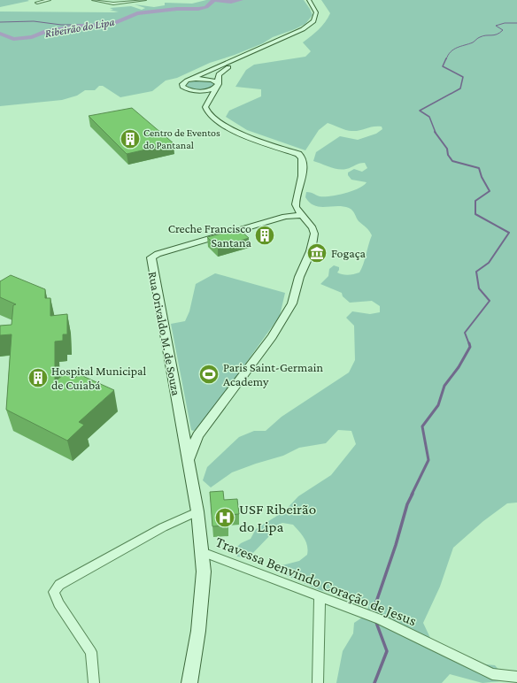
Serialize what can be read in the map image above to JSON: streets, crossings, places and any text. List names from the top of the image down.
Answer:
{
  "streets": {
    "main road": ["Rua Orivaldo M. de Souza"],
    "street": ["Travessa Benvindo Coração de Jesus"]
  },
  "crossings": [
    ["Rua Orivaldo M. de Souza", "Travessa Benvindo Coração de Jesus"]
  ],
  "water": ["Ribeirão do Lipa"],
  "places": {
    "building": ["Centro de Eventos do Pantanal", "Creche Francisco Santana", "Hospital Municipal de Cuiabá"],
    "museum": ["Fogaça"],
    "sports": ["Paris Saint-Germain Academy"],
    "hospital": ["USF Ribeirão do Lipa"]
  }
}
